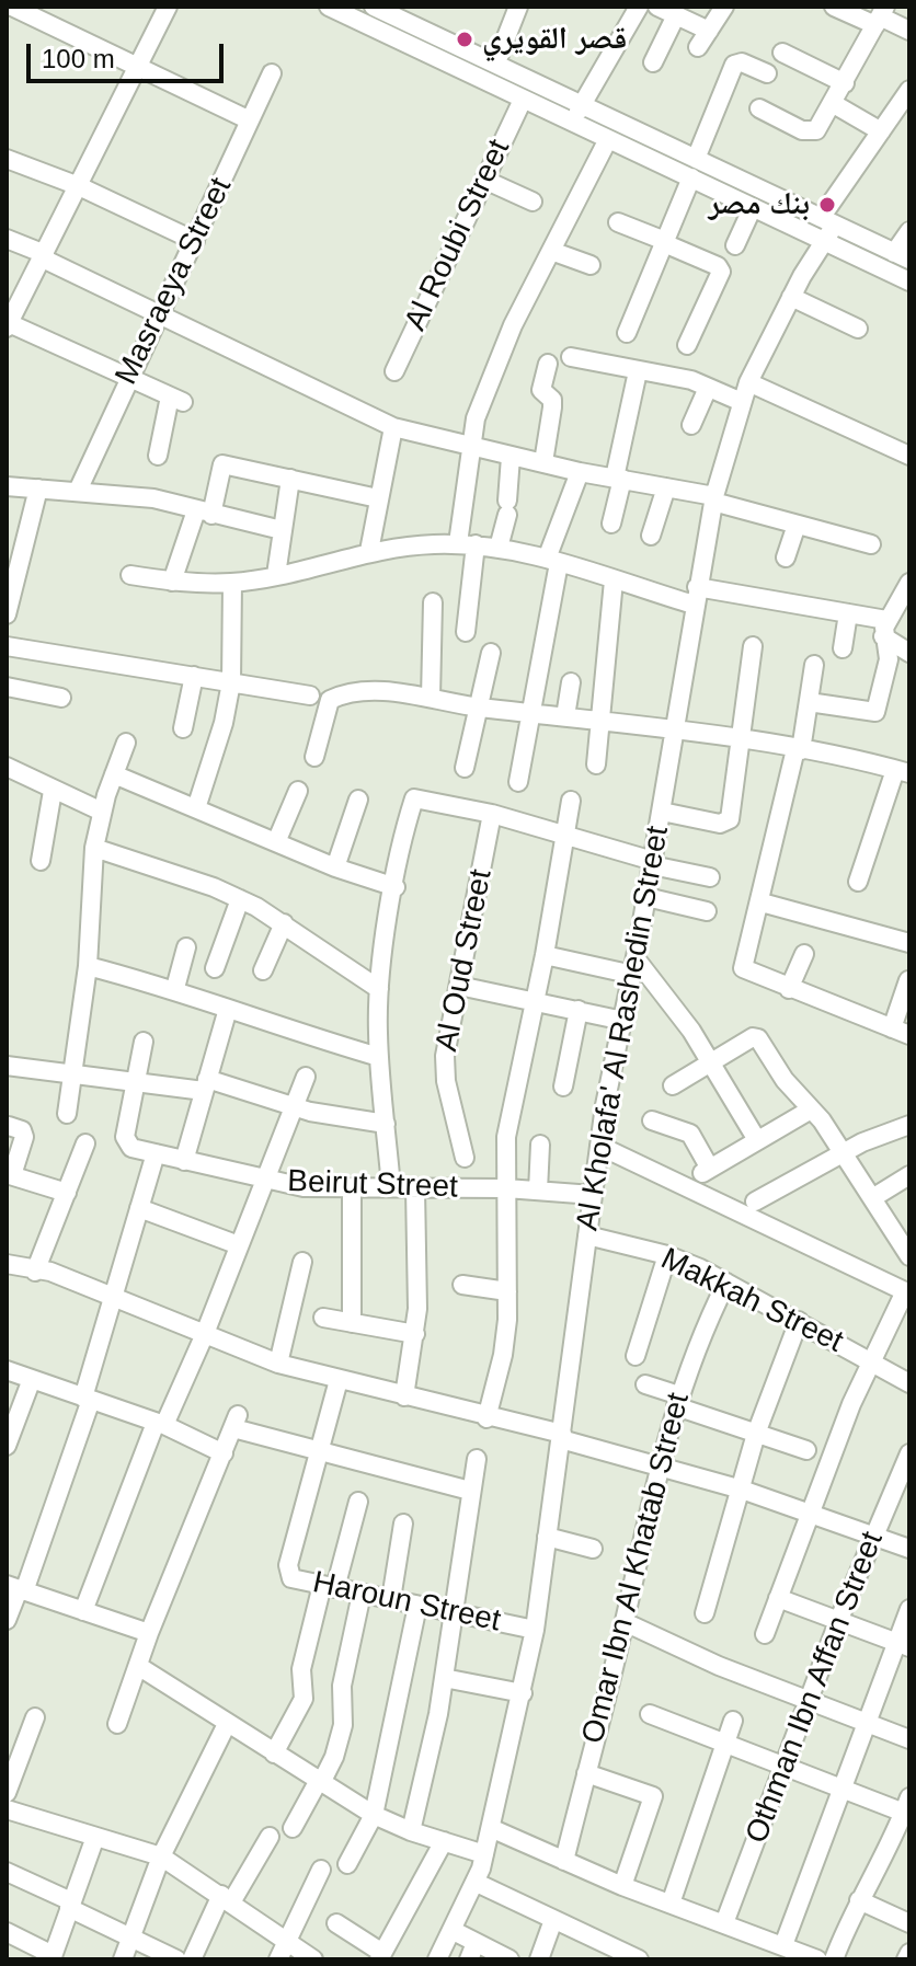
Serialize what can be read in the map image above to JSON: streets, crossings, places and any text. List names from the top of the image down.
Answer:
{
  "streets": {
    "street": [
      "Al Roubi Street",
      "Masraeya Street",
      "Al Oud Street",
      "Al Kholafa' Al Rashedin Street",
      "Beirut Street",
      "Makkah Street",
      "Omar Ibn Al Khatab Street",
      "Haroun Street",
      "Othman Ibn Affan Street"
    ]
  },
  "crossings": [
    ["Al Kholafa' Al Rashedin Street", "Beirut Street"],
    ["Al Kholafa' Al Rashedin Street", "Makkah Street"],
    ["Al Kholafa' Al Rashedin Street", "Haroun Street"],
    ["Makkah Street", "Omar Ibn Al Khatab Street"]
  ],
  "places": ["قصر القويري", "بنك مصر"],
  "scale_bar": "100 m"
}
